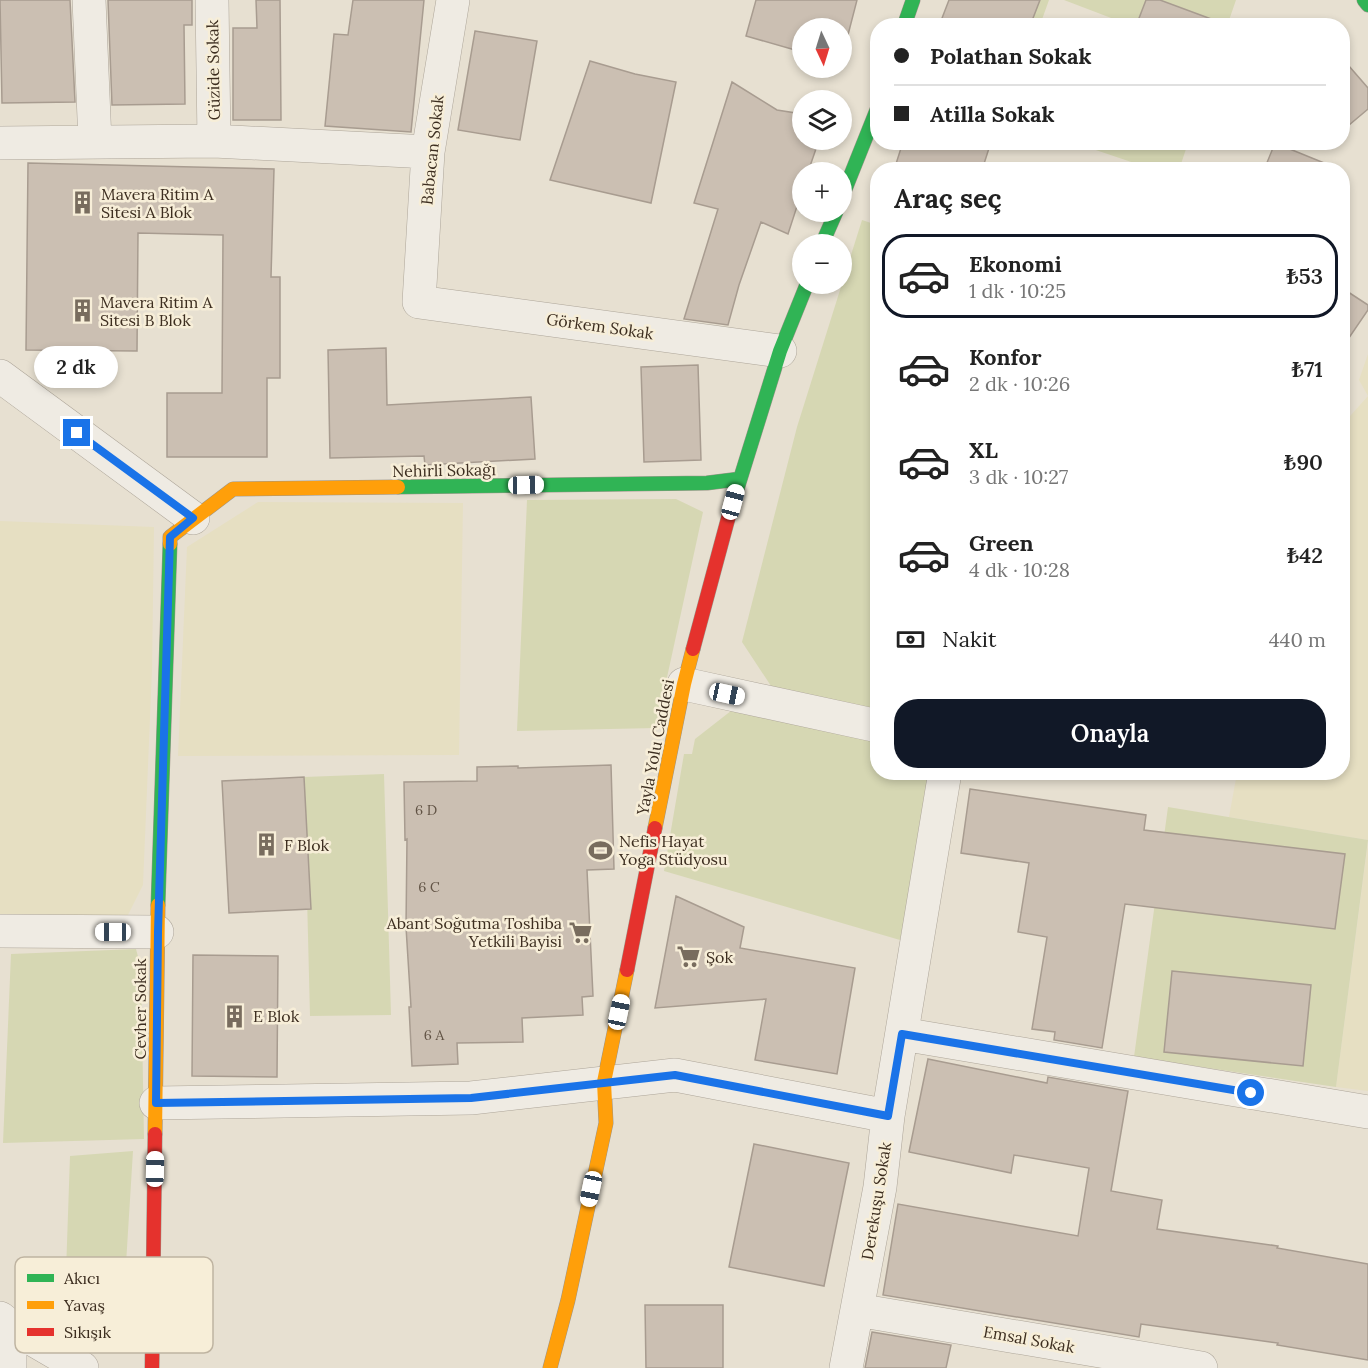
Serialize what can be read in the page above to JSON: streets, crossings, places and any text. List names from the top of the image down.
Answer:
{
  "streets": {
    "street": [
      "Güzide Sokak",
      "Babacan Sokak",
      "Görkem Sokak",
      "Nehirli Sokağı",
      "Yayla Yolu Caddesi",
      "Cevher Sokak",
      "Derekuşu Sokak",
      "Emsal Sokak"
    ]
  },
  "crossings": [
    ["Babacan Sokak", "Görkem Sokak"],
    ["Görkem Sokak", "Yayla Yolu Caddesi"],
    ["Nehirli Sokağı", "Yayla Yolu Caddesi"],
    ["Nehirli Sokağı", "Cevher Sokak"],
    ["Derekuşu Sokak", "Emsal Sokak"]
  ],
  "places": {
    "building": [
      "Mavera Ritim A Sitesi A Blok",
      "Mavera Ritim A Sitesi B Blok",
      "F Blok",
      "E Blok"
    ],
    "sports": ["Nefis Hayat Yoga Stüdyosu"],
    "supermarket": ["Abant Soğutma Toshiba Yetkili Bayisi", "Şok"]
  },
  "house_numbers": ["6 D", "6 C", "6 A"],
  "legend": ["Akıcı", "Yavaş", "Sıkışık"],
  "north": "bottom",
  "page": {
    "map_buttons": ["+", "−"],
    "banner": ["Polathan Sokak", "Atilla Sokak"],
    "heading": "Araç seç",
    "list": [
      {
        "name": "Ekonomi",
        "note": "1 dk · 10:25",
        "value": "₺53"
      },
      {
        "name": "Konfor",
        "note": "2 dk · 10:26",
        "value": "₺71"
      },
      {
        "name": "XL",
        "note": "3 dk · 10:27",
        "value": "₺90"
      },
      {
        "name": "Green",
        "note": "4 dk · 10:28",
        "value": "₺42"
      }
    ],
    "bubble": "2 dk",
    "pay": ["Nakit", "440 m"],
    "buttons": "Onayla"
  }
}
